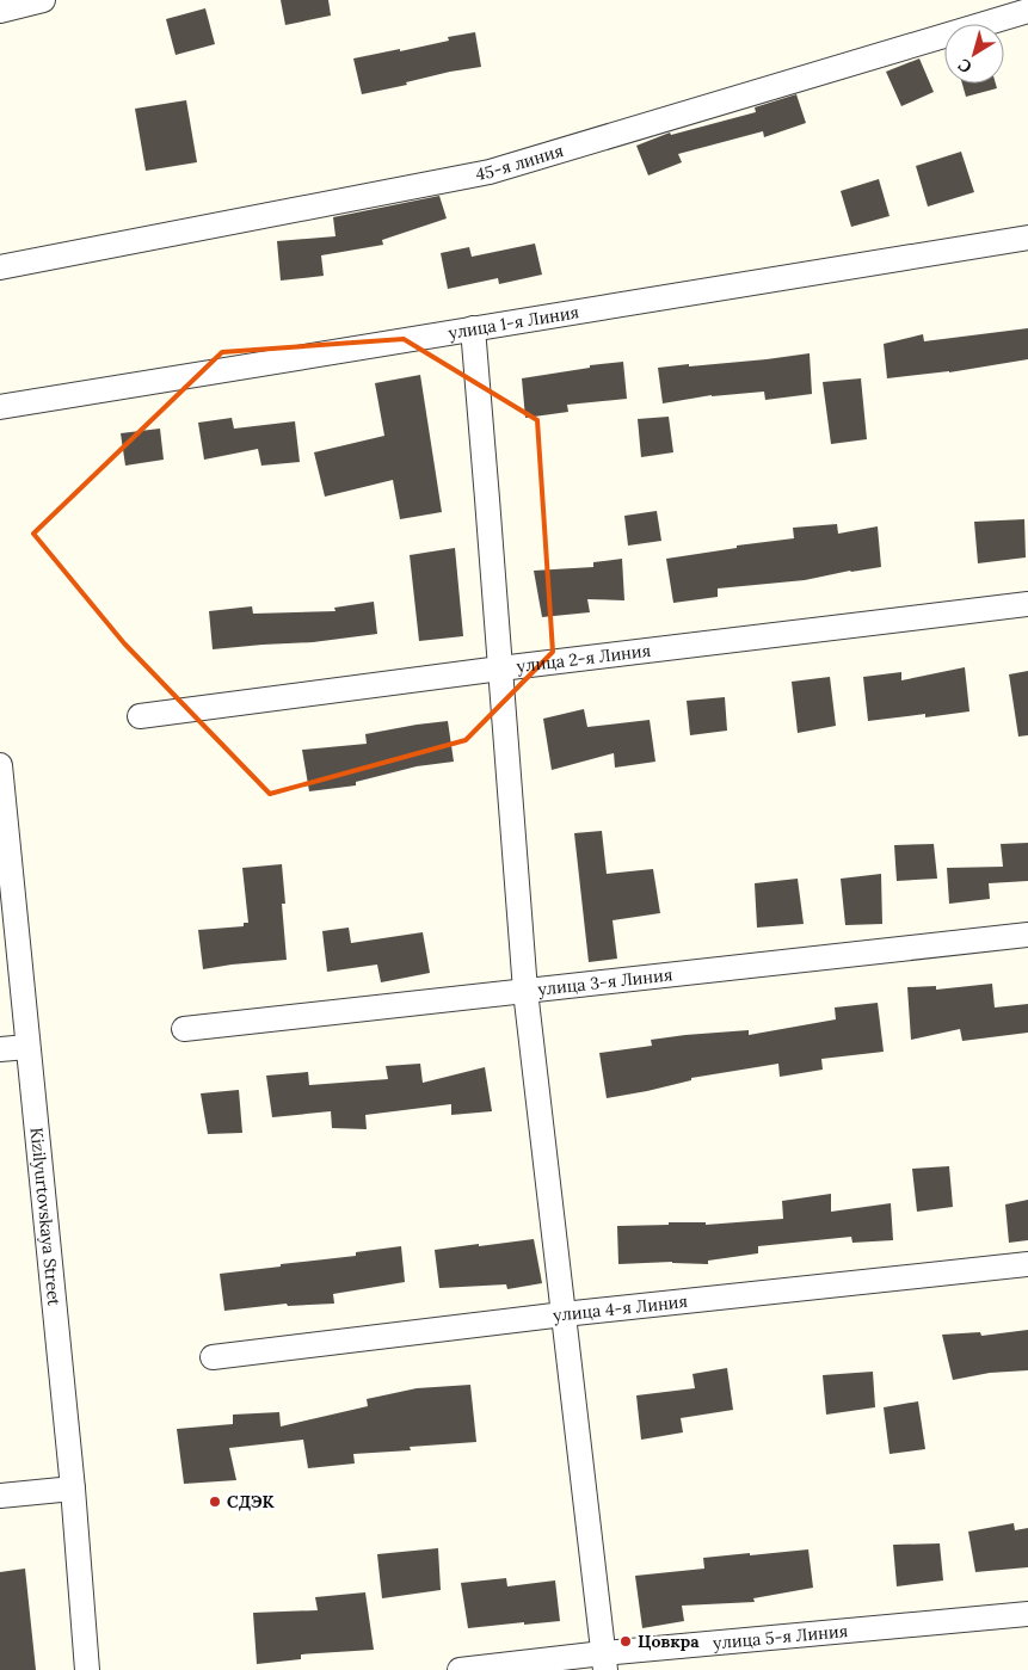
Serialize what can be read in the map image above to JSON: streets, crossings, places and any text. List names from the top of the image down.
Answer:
{
  "streets": {
    "street": [
      "45-я линия",
      "улица 1-я Линия",
      "улица 2-я Линия",
      "улица 3-я Линия",
      "Kizilyurtovskaya Street",
      "улица 4-я Линия",
      "улица 5-я Линия"
    ]
  },
  "places": ["СДЭК", "Цовкра"],
  "north": "bottom left"
}
